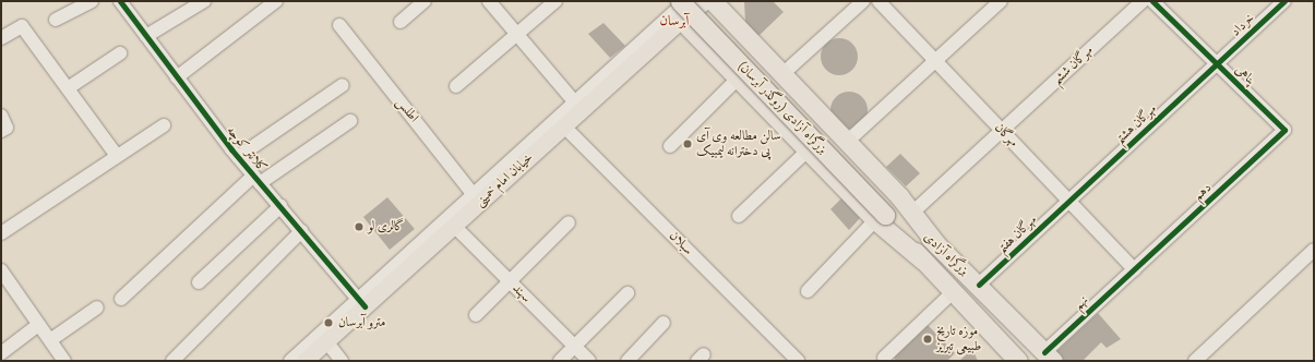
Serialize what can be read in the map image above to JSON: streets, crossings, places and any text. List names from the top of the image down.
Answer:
{
  "streets": {
    "highway": ["بزرگراه آزادی (روگذر آبرسان)", "بزرگراه آزادی"],
    "main road": ["خیابان امام خمینی"],
    "street": [
      "خرداد",
      "مهرگان ششم",
      "پناهی",
      "اطلس",
      "مهرگان هشتم",
      "مهرگان",
      "کلانتر کوچه",
      "دهم",
      "مهرگان هفتم",
      "سبلان",
      "سهند",
      "نهم"
    ]
  },
  "crossings": [
    ["خرداد", "پناهی"],
    ["خرداد", "مهرگان هشتم"],
    ["مهرگان ششم", "مهرگان"],
    ["پناهی", "مهرگان هشتم"],
    ["پناهی", "دهم"],
    ["بزرگراه آزادی (روگذر آبرسان)", "خیابان امام خمینی"],
    ["بزرگراه آزادی (روگذر آبرسان)", "بزرگراه آزادی"],
    ["اطلس", "خیابان امام خمینی"],
    ["مهرگان هشتم", "مهرگان"],
    ["مهرگان هشتم", "مهرگان هفتم"],
    ["مهرگان", "دهم"],
    ["مهرگان", "مهرگان هفتم"],
    ["مهرگان", "نهم"],
    ["کلانتر کوچه", "خیابان امام خمینی"],
    ["خیابان امام خمینی", "سبلان"],
    ["خیابان امام خمینی", "سهند"],
    ["دهم", "نهم"],
    ["مهرگان هفتم", "بزرگراه آزادی"],
    ["بزرگراه آزادی", "نهم"]
  ],
  "districts": ["آبرسان"],
  "places": [
    "سالن مطالعه وی آی پی دخترانه لیمبیک",
    "گالری لو",
    "مترو آبرسان",
    "موزه تاریخ طبیعی تبریز"
  ]
}
